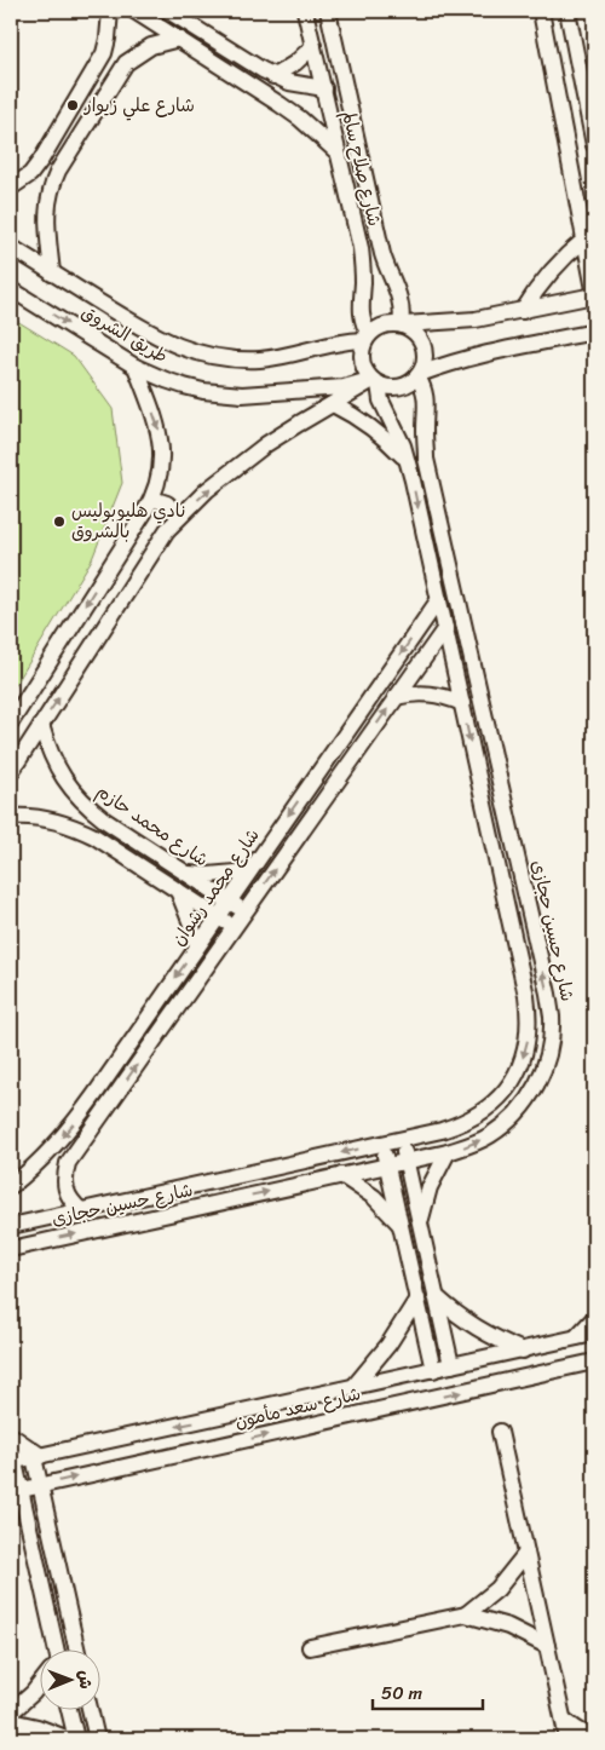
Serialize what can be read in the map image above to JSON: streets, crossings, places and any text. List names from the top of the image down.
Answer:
{
  "streets": {
    "street": [
      "شارع صلاح سالم",
      "طريق الشروق",
      "شارع محمد حازم",
      "شارع محمد رشوان",
      "شارع حسين حجازى",
      "شارع سعد مأمون"
    ]
  },
  "crossings": [
    ["شارع صلاح سالم", "طريق الشروق"],
    ["شارع صلاح سالم", "شارع حسين حجازى"],
    ["طريق الشروق", "شارع حسين حجازى"],
    ["شارع محمد حازم", "شارع محمد رشوان"],
    ["شارع محمد رشوان", "شارع حسين حجازى"]
  ],
  "places": ["شارع علي زيوار", "نادي هليوبوليس بالشروق"],
  "scale_bar": "50 m",
  "north": "right"
}
